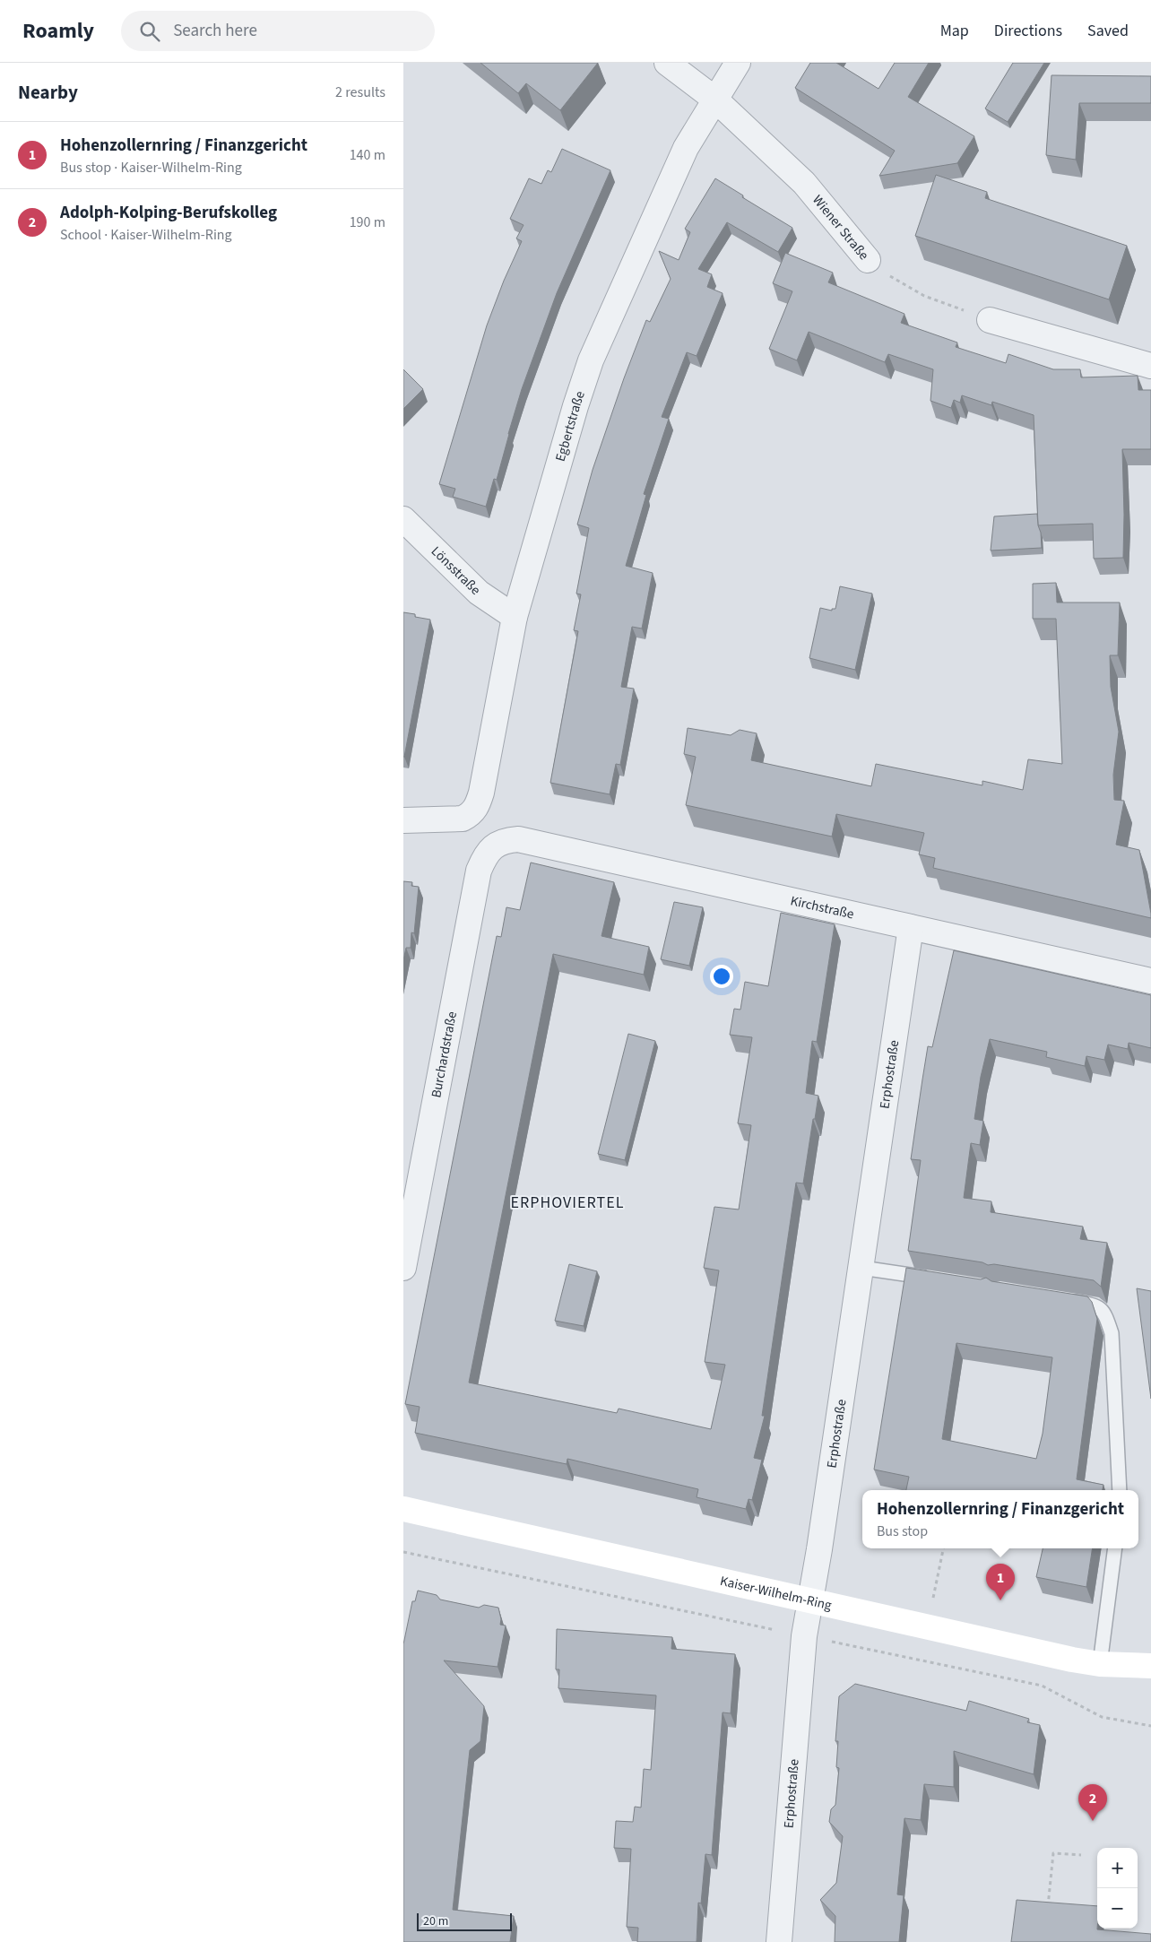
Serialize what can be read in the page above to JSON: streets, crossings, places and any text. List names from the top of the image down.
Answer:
{
  "streets": {
    "main road": ["Kaiser-Wilhelm-Ring"],
    "street": [
      "Wiener Straße",
      "Egbertstraße",
      "Lönsstraße",
      "Kirchstraße",
      "Burchardstraße",
      "Erphostraße"
    ]
  },
  "crossings": [
    ["Wiener Straße", "Egbertstraße"],
    ["Egbertstraße", "Lönsstraße"],
    ["Kirchstraße", "Burchardstraße"],
    ["Kirchstraße", "Erphostraße"],
    ["Erphostraße", "Kaiser-Wilhelm-Ring"]
  ],
  "districts": ["ERPHOVIERTEL"],
  "scale_bar": "20 m",
  "page": {
    "header": "Roamly",
    "search": "Search here",
    "nav": ["Map", "Directions", "Saved"],
    "heading": ["Nearby", "2 results"],
    "list": [
      {
        "mark": "1",
        "name": "Hohenzollernring / Finanzgericht",
        "note": "Bus stop · Kaiser-Wilhelm-Ring",
        "value": "140 m"
      },
      {
        "mark": "2",
        "name": "Adolph-Kolping-Berufskolleg",
        "note": "School · Kaiser-Wilhelm-Ring",
        "value": "190 m"
      }
    ],
    "popup": ["Hohenzollernring / Finanzgericht", "Bus stop"],
    "pins": ["1", "2"],
    "map_buttons": ["+", "−"],
    "scale": "20 m"
  }
}
